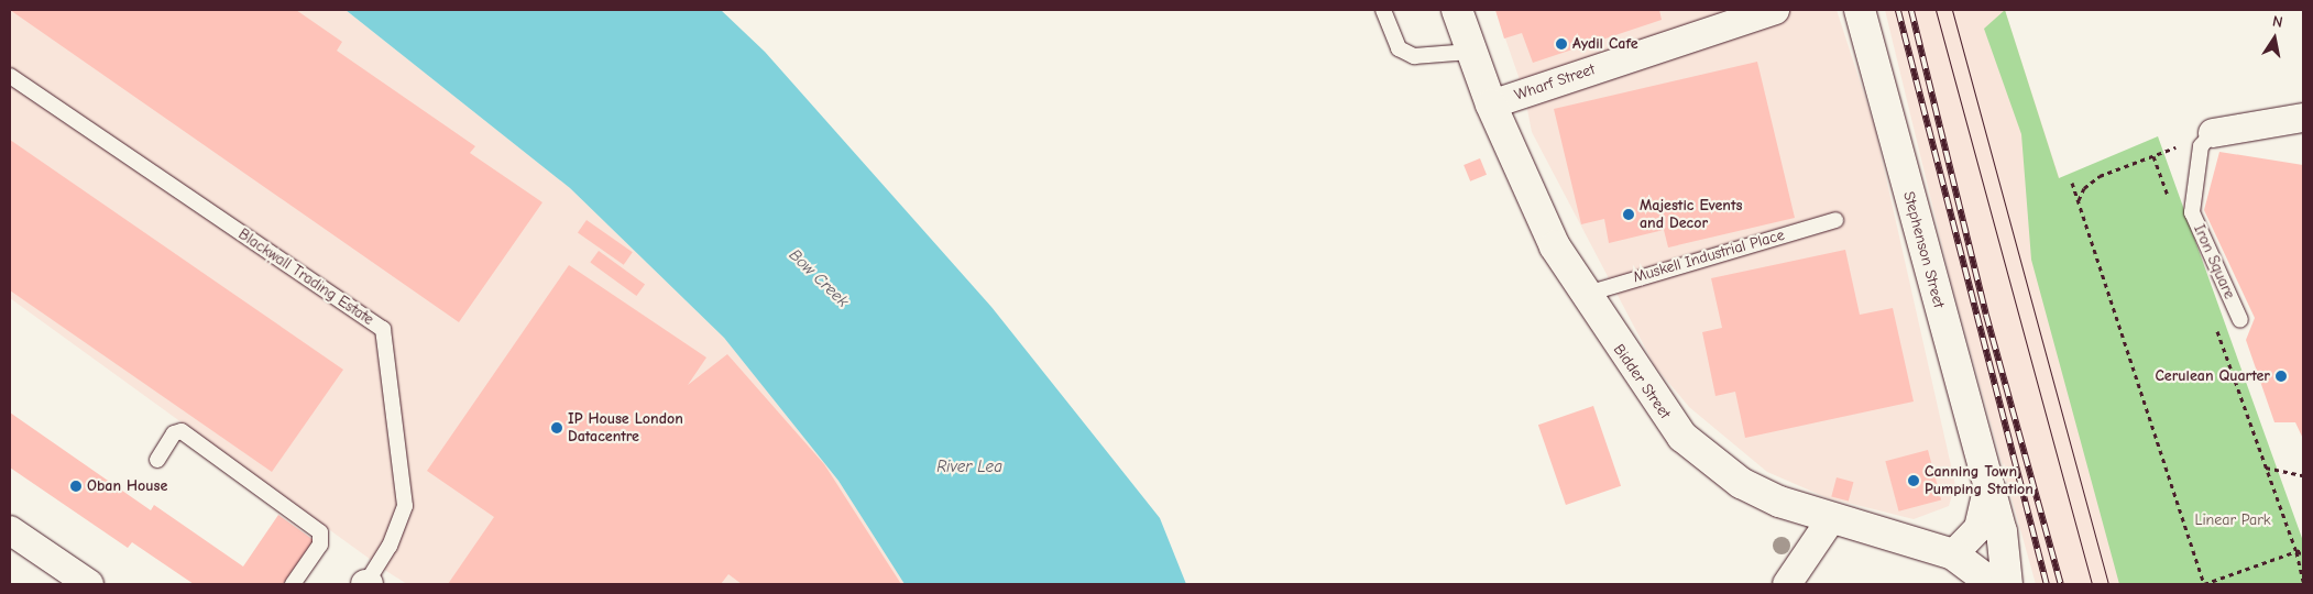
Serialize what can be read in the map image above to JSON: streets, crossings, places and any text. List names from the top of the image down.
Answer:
{
  "streets": {
    "main road": ["Stephenson Street", "Bidder Street"],
    "street": ["Wharf Street"],
    "lane": ["Muskell Industrial Place", "Iron Square", "Blackwall Trading Estate"]
  },
  "crossings": [
    ["Wharf Street", "Bidder Street"],
    ["Stephenson Street", "Bidder Street"],
    ["Muskell Industrial Place", "Bidder Street"]
  ],
  "water": ["Bow Creek", "River Lea"],
  "parks": ["Linear Park"],
  "places": [
    "Aydil Cafe",
    "Majestic Events and Decor",
    "Cerulean Quarter",
    "IP House London Datacentre",
    "Canning Town Pumping Station",
    "Oban House"
  ],
  "north": "top"
}
